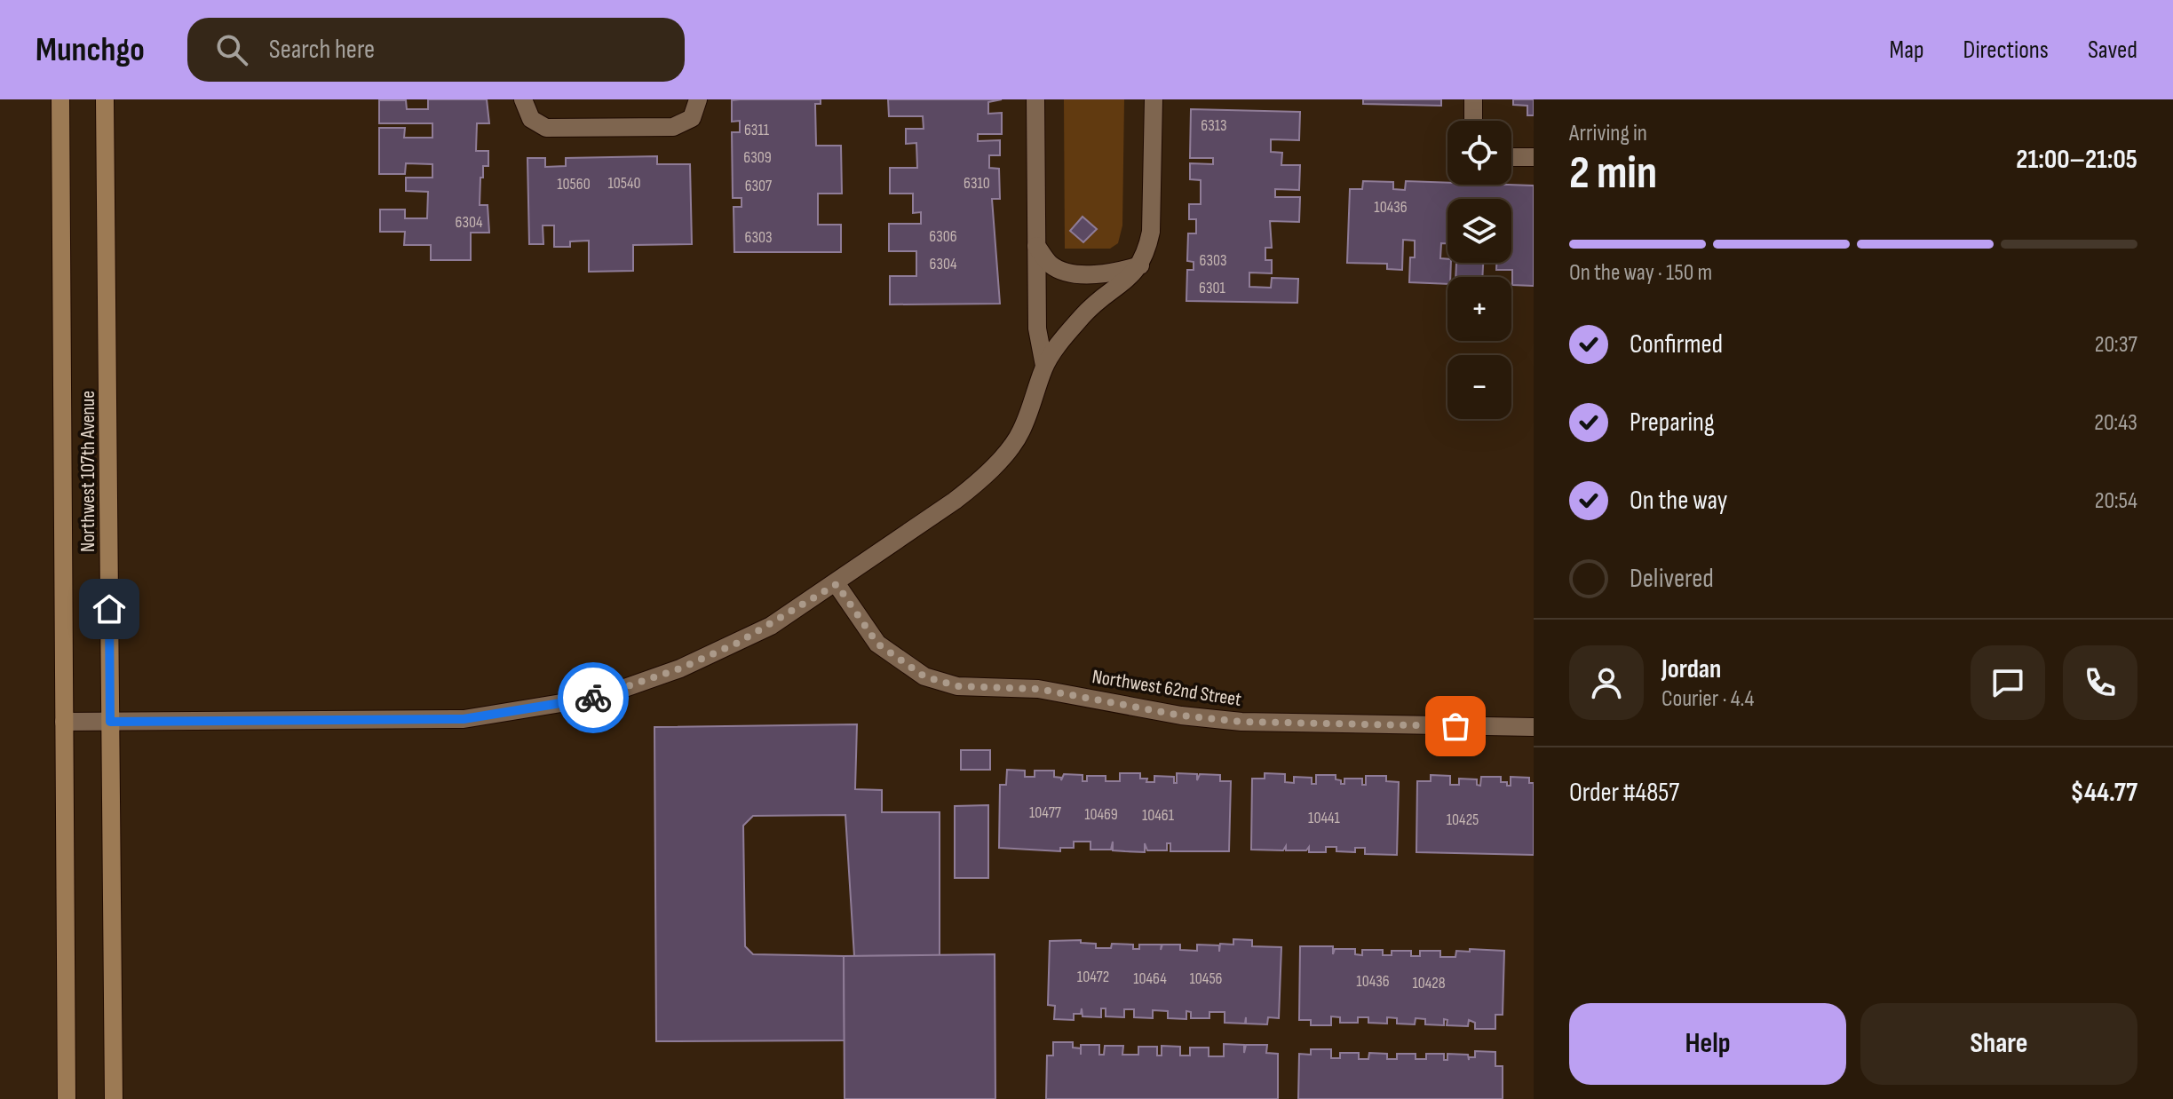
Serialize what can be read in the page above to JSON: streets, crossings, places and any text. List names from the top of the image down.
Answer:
{
  "streets": {
    "main road": ["Northwest 107th Avenue"],
    "street": ["Northwest 62nd Street"]
  },
  "house_numbers": [
    "6313",
    "6311",
    "6309",
    "10540",
    "6310",
    "10560",
    "6307",
    "10436",
    "6304",
    "6306",
    "6303",
    "6303",
    "6304",
    "6301",
    "10477",
    "10469",
    "10461",
    "10441",
    "10425",
    "10472",
    "10464",
    "10456",
    "10436",
    "10428"
  ],
  "page": {
    "header": "Munchgo",
    "search": "Search here",
    "nav": ["Map", "Directions", "Saved"],
    "heading": ["2 min", "Arriving in", "21:00–21:05"],
    "panel": [
      "Jordan",
      "Courier · 4.4",
      "Order #4857",
      "$44.77"
    ],
    "map_buttons": ["+", "−"],
    "bar": "On the way · 150 m",
    "list": [
      ["Confirmed", "20:37"],
      ["Preparing", "20:43"],
      ["On the way", "20:54"],
      "Delivered"
    ],
    "buttons": ["Help", "Share"]
  }
}
